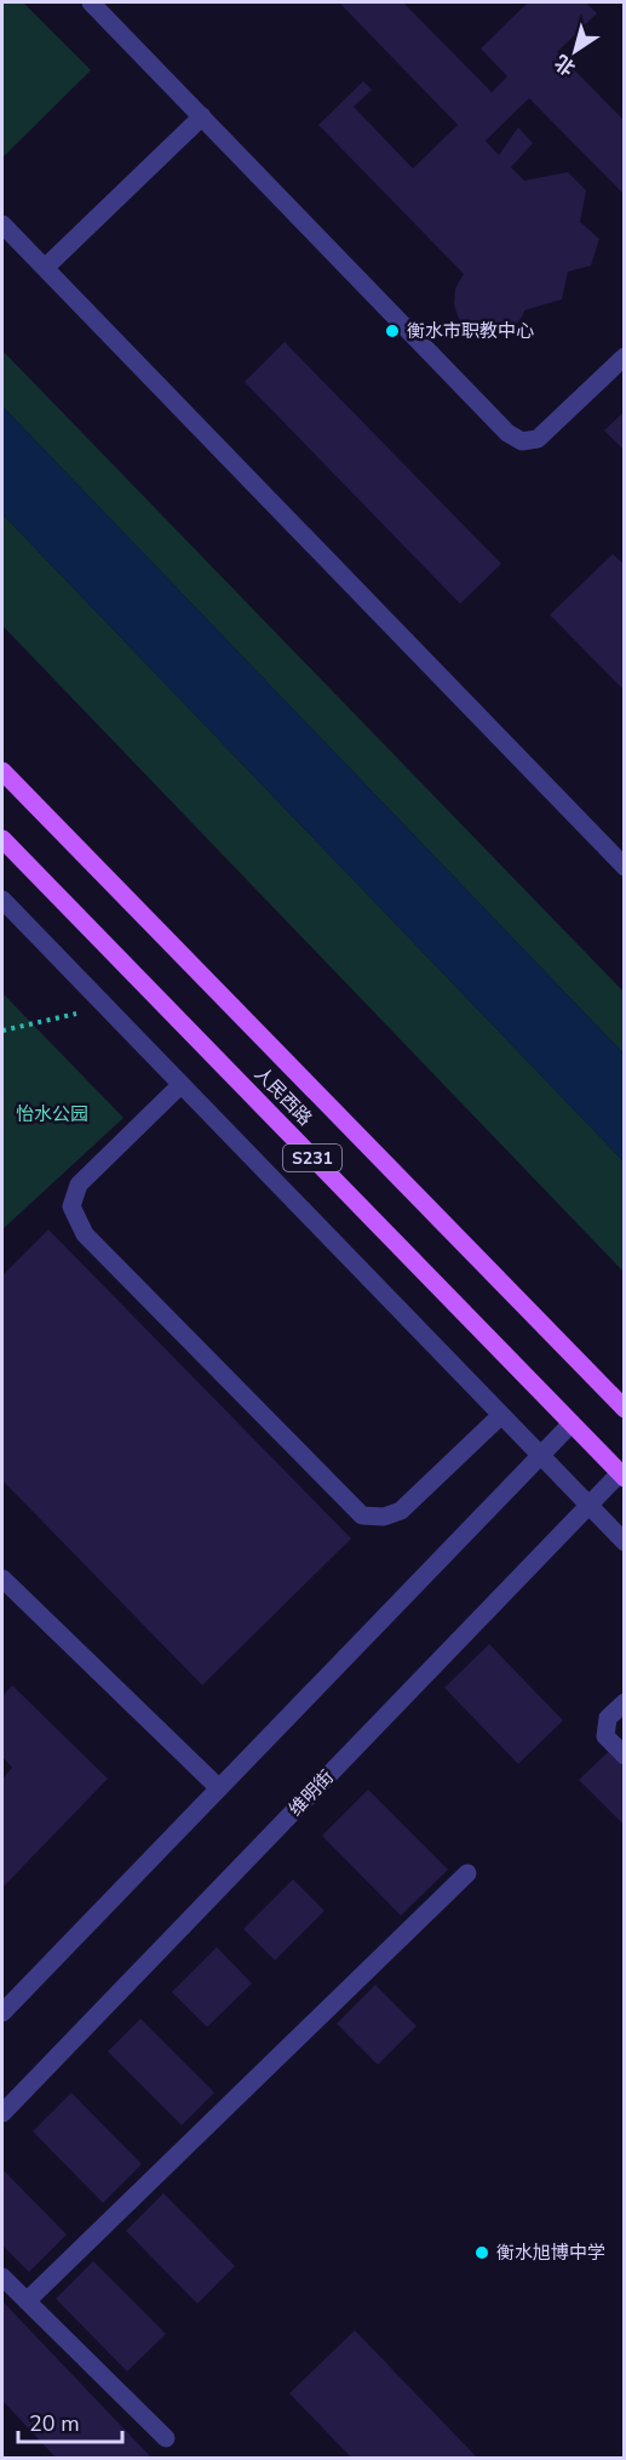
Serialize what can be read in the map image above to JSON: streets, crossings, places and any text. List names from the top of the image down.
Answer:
{
  "streets": {
    "main road": ["人民西路", "S231"],
    "street": ["维明街"]
  },
  "crossings": [
    ["人民西路", "维明街"]
  ],
  "parks": ["怡水公园"],
  "places": ["衡水市职教中心", "衡水旭博中学"],
  "scale_bar": "20 m",
  "north": "bottom left"
}
